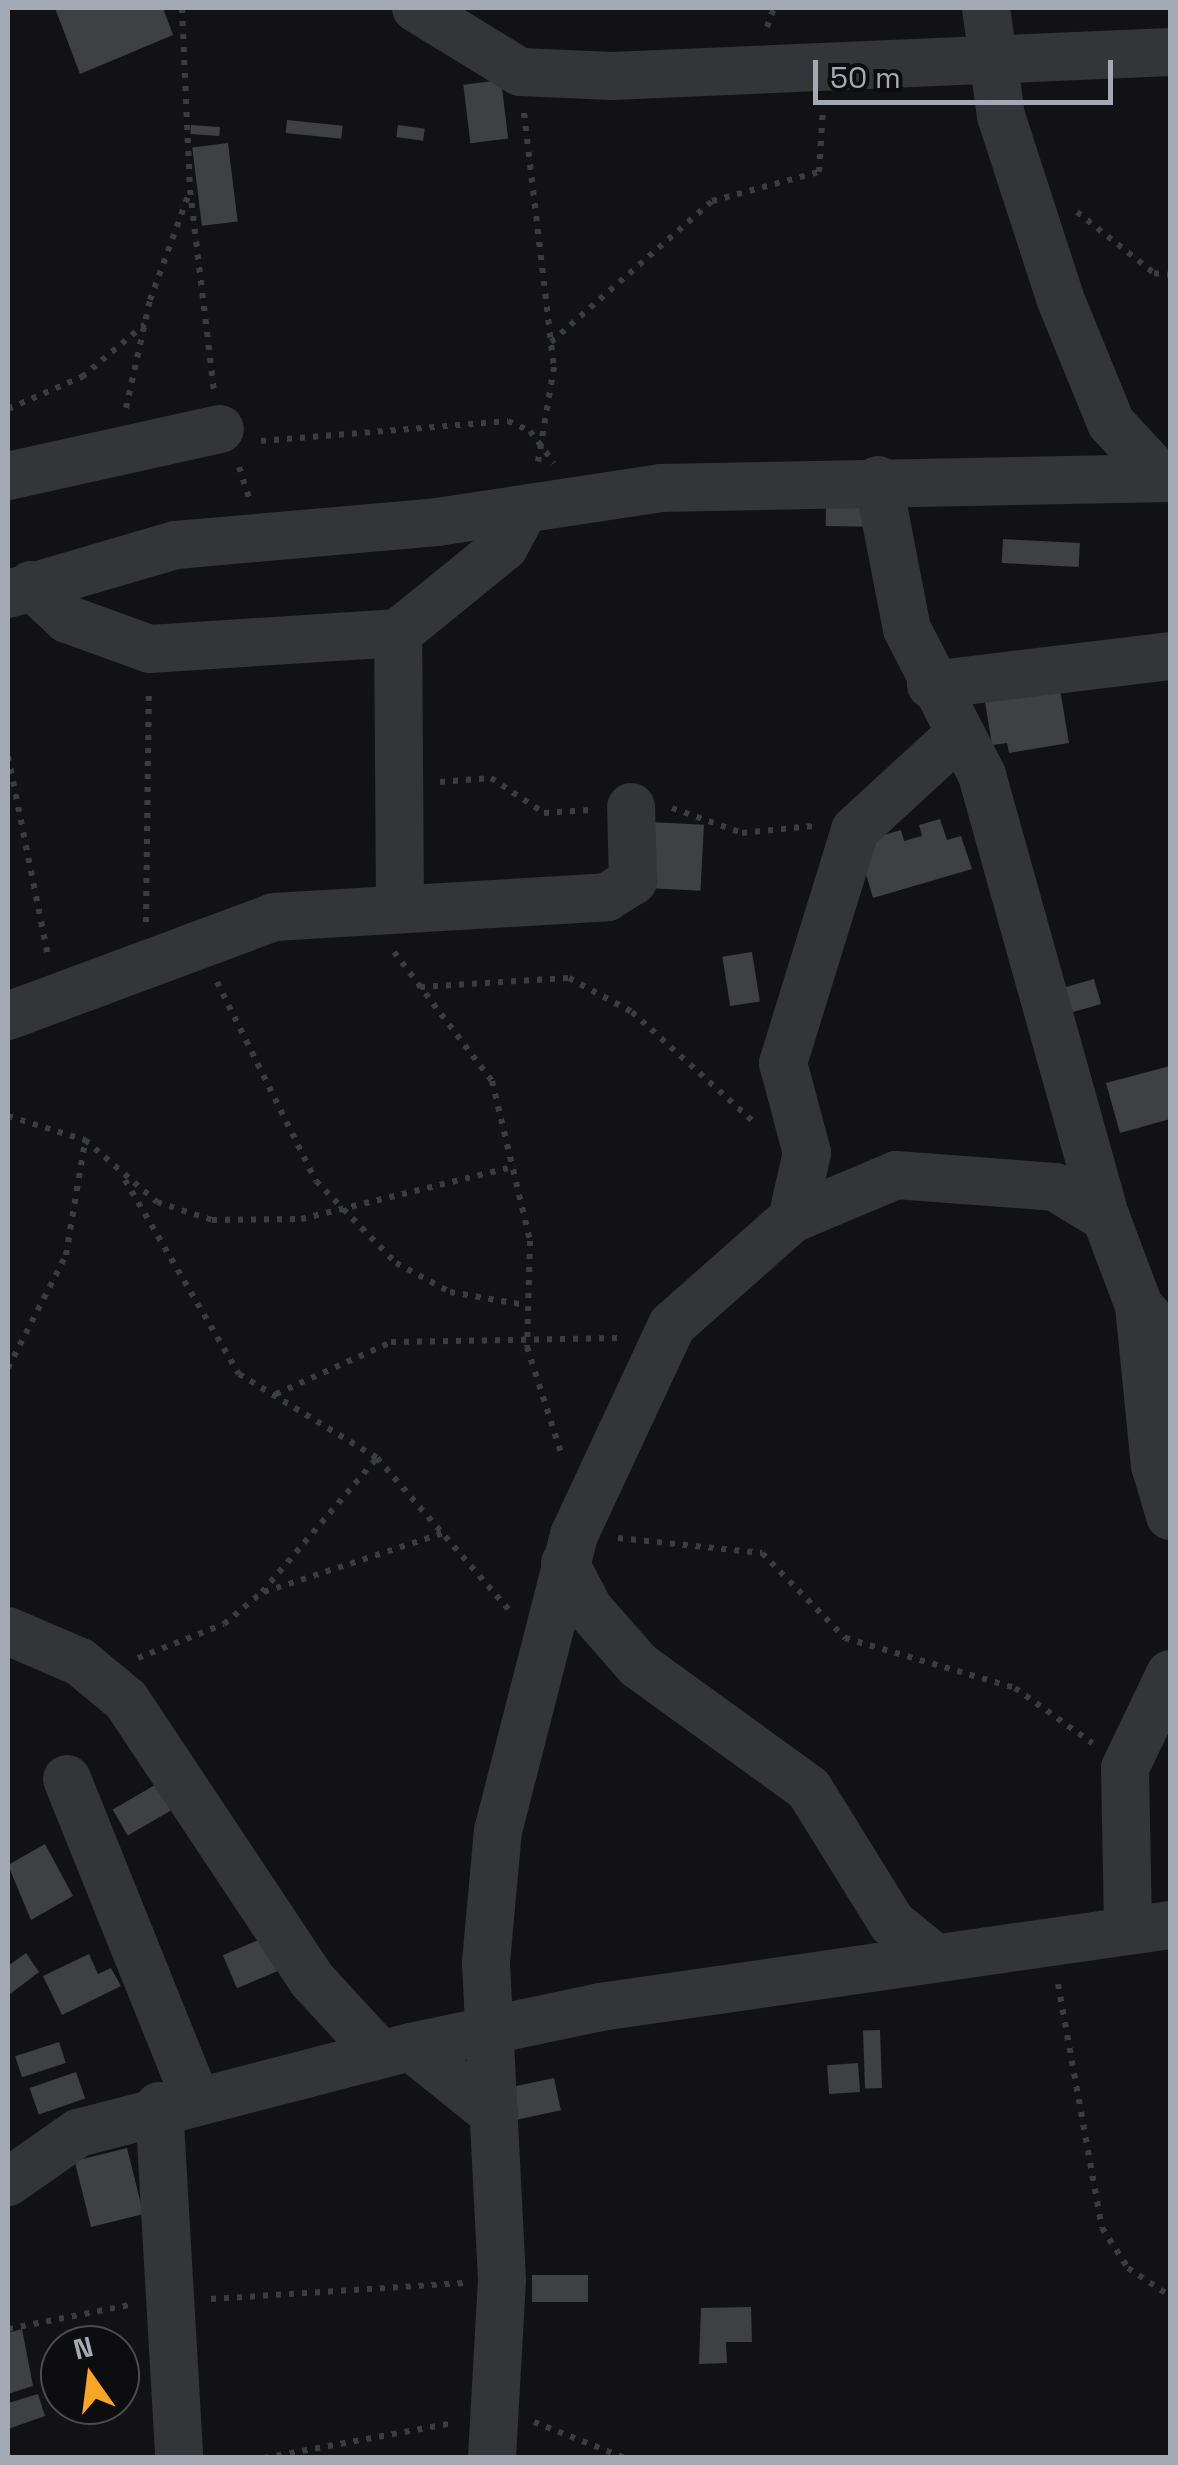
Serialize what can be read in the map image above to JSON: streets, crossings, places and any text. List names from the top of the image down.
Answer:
{
  "scale_bar": "50 m",
  "north": "top"
}
